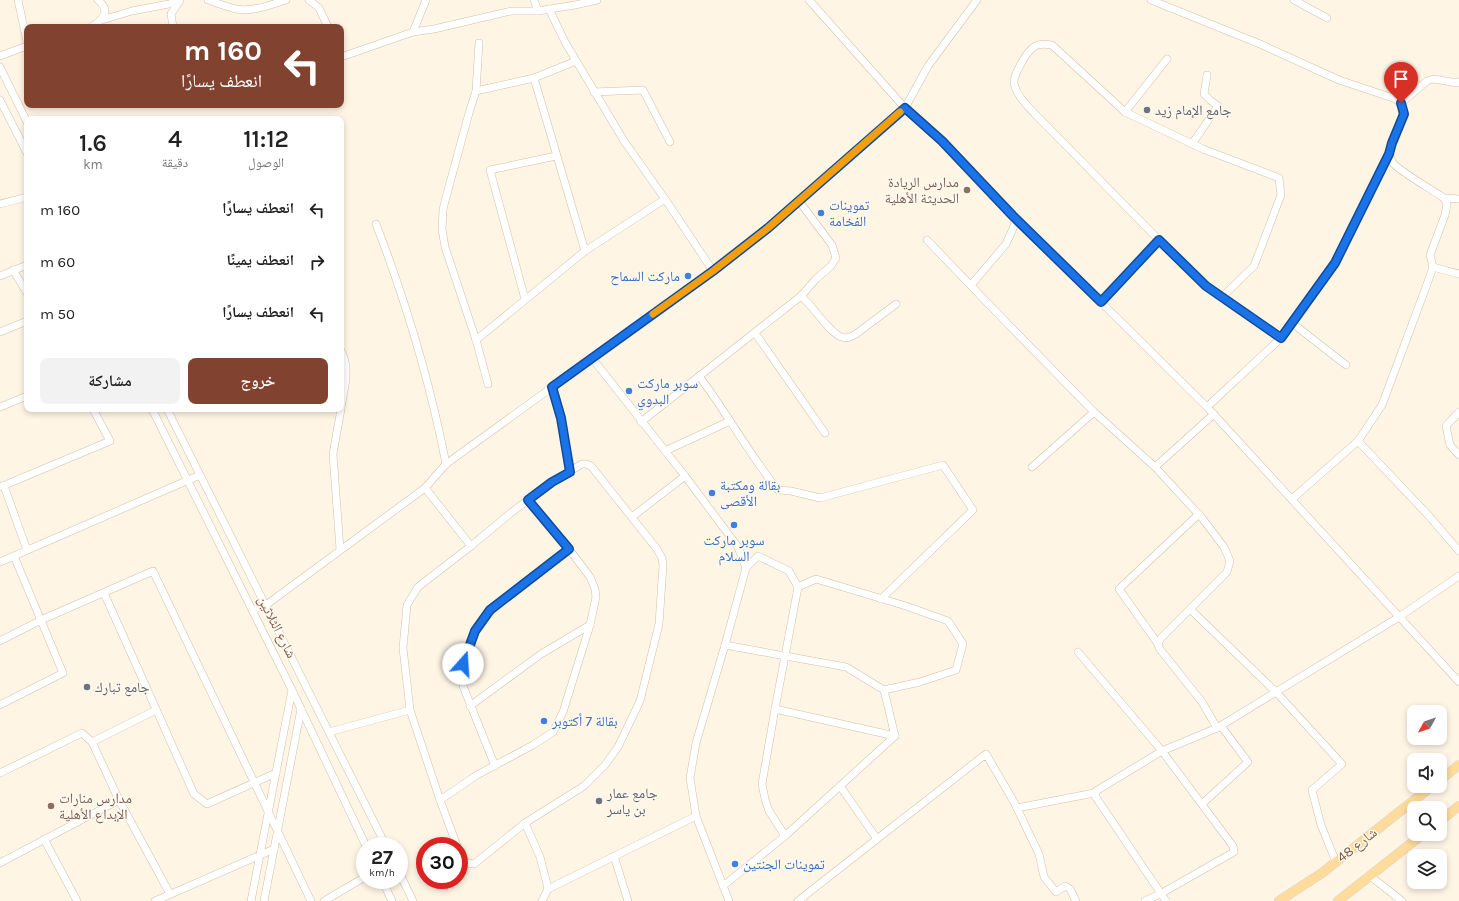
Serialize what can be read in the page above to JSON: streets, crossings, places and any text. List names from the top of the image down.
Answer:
{
  "streets": {
    "main road": ["شارع 48"],
    "street": ["شارع الثلاثين"]
  },
  "places": [
    "جامع الإمام زيد",
    "مدارس الريادة الحديثة الأهلية",
    "تموينات الفخامة",
    "ماركت السماح",
    "سوبر ماركت البدوي",
    "بقالة ومكتبة الأقصى",
    "سوبر ماركت السلام",
    "جامع تبارك",
    "بقالة 7 أكتوبر",
    "جامع عمار بن ياسر",
    "مدارس منارات الإبداع الأهلية",
    "تموينات الجنتين"
  ],
  "north": "bottom left",
  "page": {
    "turn": ["160 m", "انعطف يسارًا"],
    "eta": [
      "11:12",
      "الوصول",
      "4",
      "دقيقة",
      "1.6",
      "km"
    ],
    "list": [
      {
        "name": "انعطف يسارًا",
        "value": "160 m"
      },
      {
        "name": "انعطف يمينًا",
        "value": "60 m"
      },
      {
        "name": "انعطف يسارًا",
        "value": "50 m"
      }
    ],
    "buttons": ["خروج", "مشاركة"],
    "speed": "27 km/h",
    "limit": "30"
  }
}
